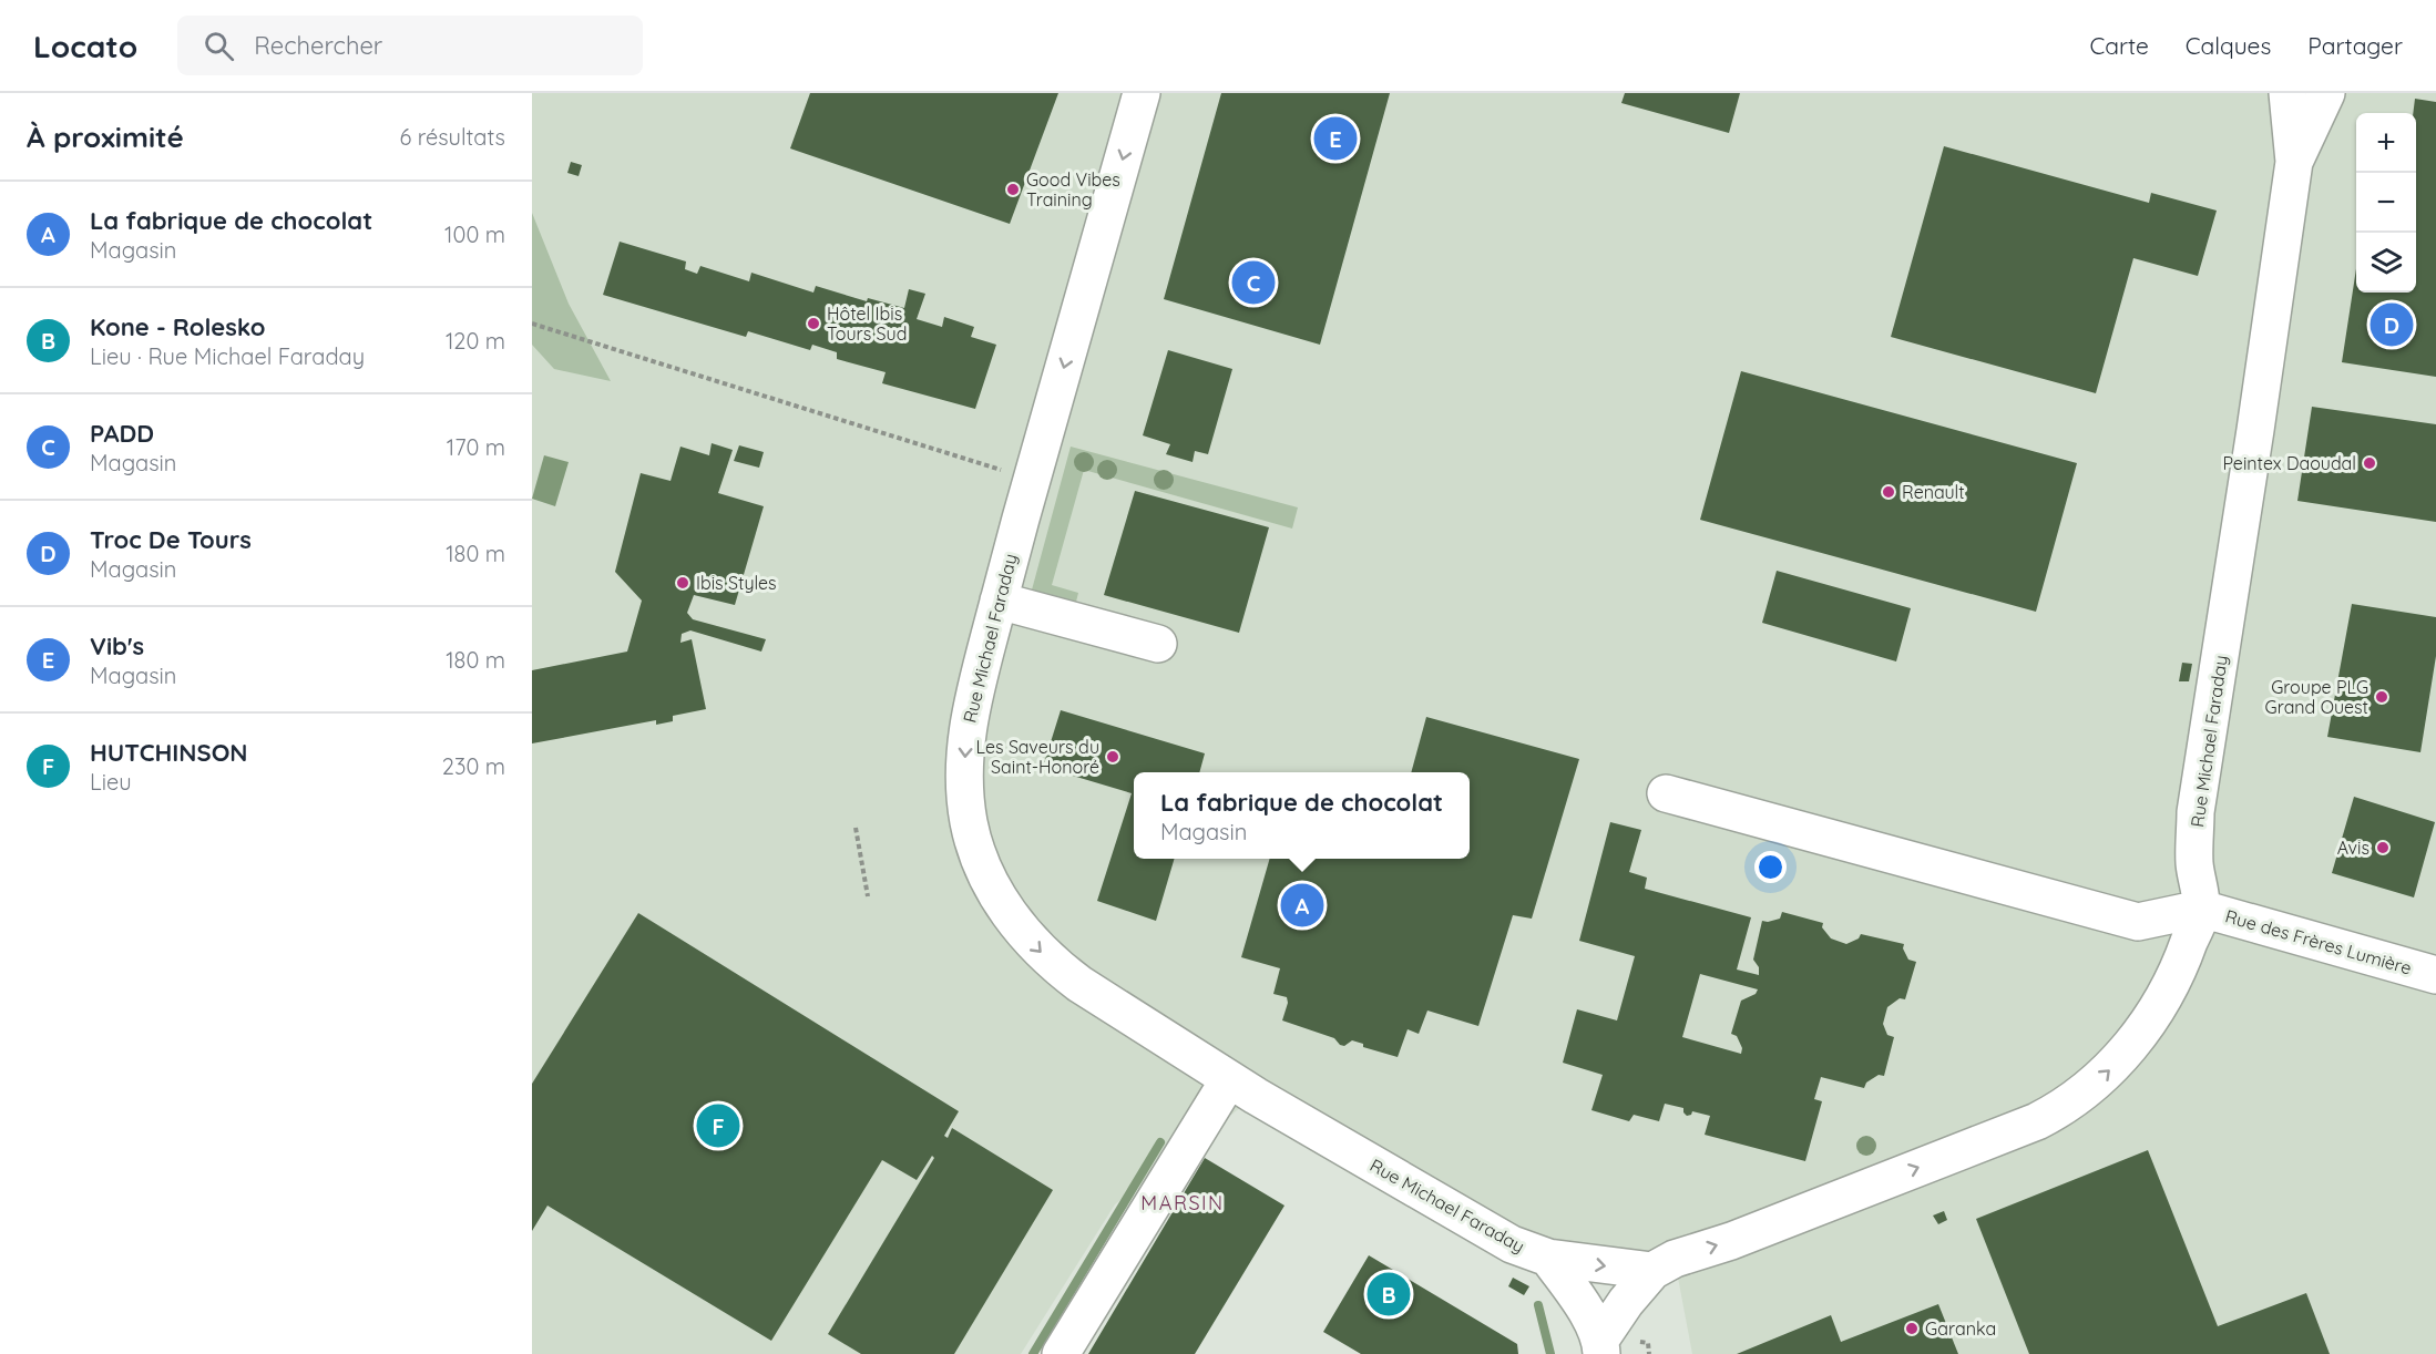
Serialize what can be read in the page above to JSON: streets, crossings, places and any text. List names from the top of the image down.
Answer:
{
  "streets": {
    "street": ["Rue Michael Faraday", "Rue des Frères Lumière"]
  },
  "crossings": [
    ["Rue Michael Faraday", "Rue des Frères Lumière"]
  ],
  "districts": ["MARSIN"],
  "places": [
    "Good Vibes Training",
    "Hôtel Ibis Tours Sud",
    "Peintex Daoudal",
    "Renault",
    "Ibis Styles",
    "Groupe PLG Grand Ouest",
    "Les Saveurs du Saint-Honoré",
    "Avis",
    "Garanka"
  ],
  "page": {
    "header": "Locato",
    "search": "Rechercher",
    "nav": ["Carte", "Calques", "Partager"],
    "heading": ["À proximité", "6 résultats"],
    "map_buttons": ["+", "−"],
    "pins": [
      "E",
      "C",
      "D",
      "A",
      "F",
      "B"
    ],
    "list": [
      {
        "mark": "A",
        "name": "La fabrique de chocolat",
        "note": "Magasin",
        "value": "100 m"
      },
      {
        "mark": "B",
        "name": "Kone - Rolesko",
        "note": "Lieu · Rue Michael Faraday",
        "value": "120 m"
      },
      {
        "mark": "C",
        "name": "PADD",
        "note": "Magasin",
        "value": "170 m"
      },
      {
        "mark": "D",
        "name": "Troc De Tours",
        "note": "Magasin",
        "value": "180 m"
      },
      {
        "mark": "E",
        "name": "Vib's",
        "note": "Magasin",
        "value": "180 m"
      },
      {
        "mark": "F",
        "name": "HUTCHINSON",
        "note": "Lieu",
        "value": "230 m"
      }
    ],
    "popup": ["La fabrique de chocolat", "Magasin"]
  }
}
